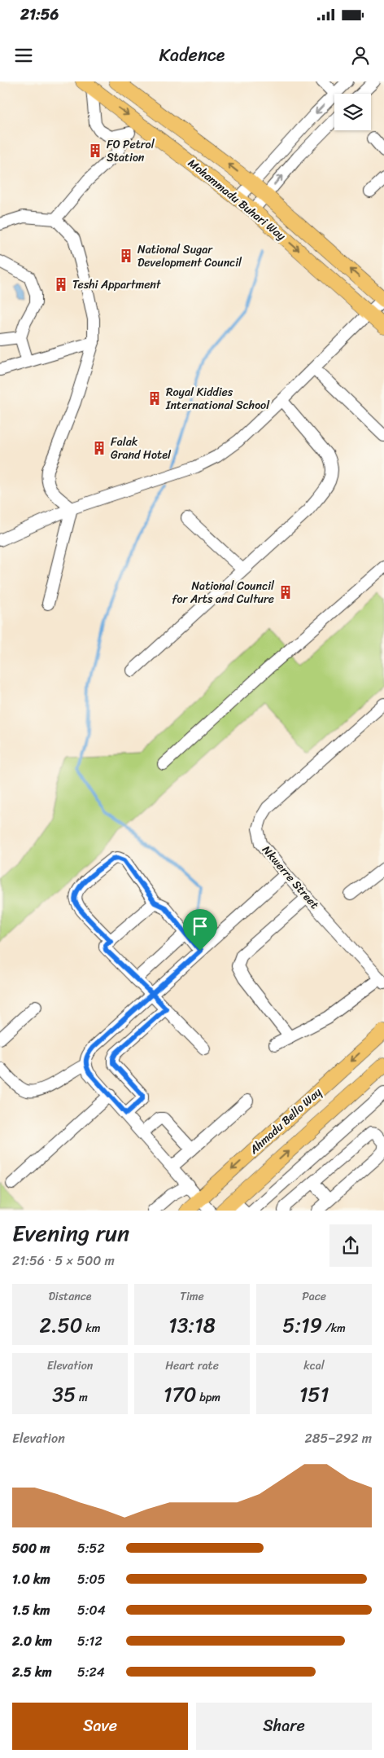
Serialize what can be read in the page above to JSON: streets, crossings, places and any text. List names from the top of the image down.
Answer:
{
  "streets": {
    "main road": ["Mohammadu Buhari Way", "Ahmadu Bello Way"],
    "street": ["Nkwerre Street"]
  },
  "places": {
    "building": [
      "FO Petrol Station",
      "National Sugar Development Council",
      "Teshi Appartment",
      "Royal Kiddies International School",
      "Falak Grand Hotel",
      "National Council for Arts and Culture"
    ]
  },
  "page": {
    "status": "21:56",
    "header": "Kadence",
    "heading": ["Evening run", "21:56 · 5 × 500 m"],
    "stats": [
      ["Distance", "2.50 km"],
      ["Time", "13:18"],
      ["Pace", "5:19 /km"],
      ["Elevation", "35 m"],
      ["Heart rate", "170 bpm"],
      ["kcal", "151"]
    ],
    "chart": ["Elevation", "285–292 m"],
    "list": [
      {
        "name": "500 m",
        "note": "5:52"
      },
      {
        "name": "1.0 km",
        "note": "5:05"
      },
      {
        "name": "1.5 km",
        "note": "5:04"
      },
      {
        "name": "2.0 km",
        "note": "5:12"
      },
      {
        "name": "2.5 km",
        "note": "5:24"
      }
    ],
    "buttons": ["Save", "Share"]
  }
}
